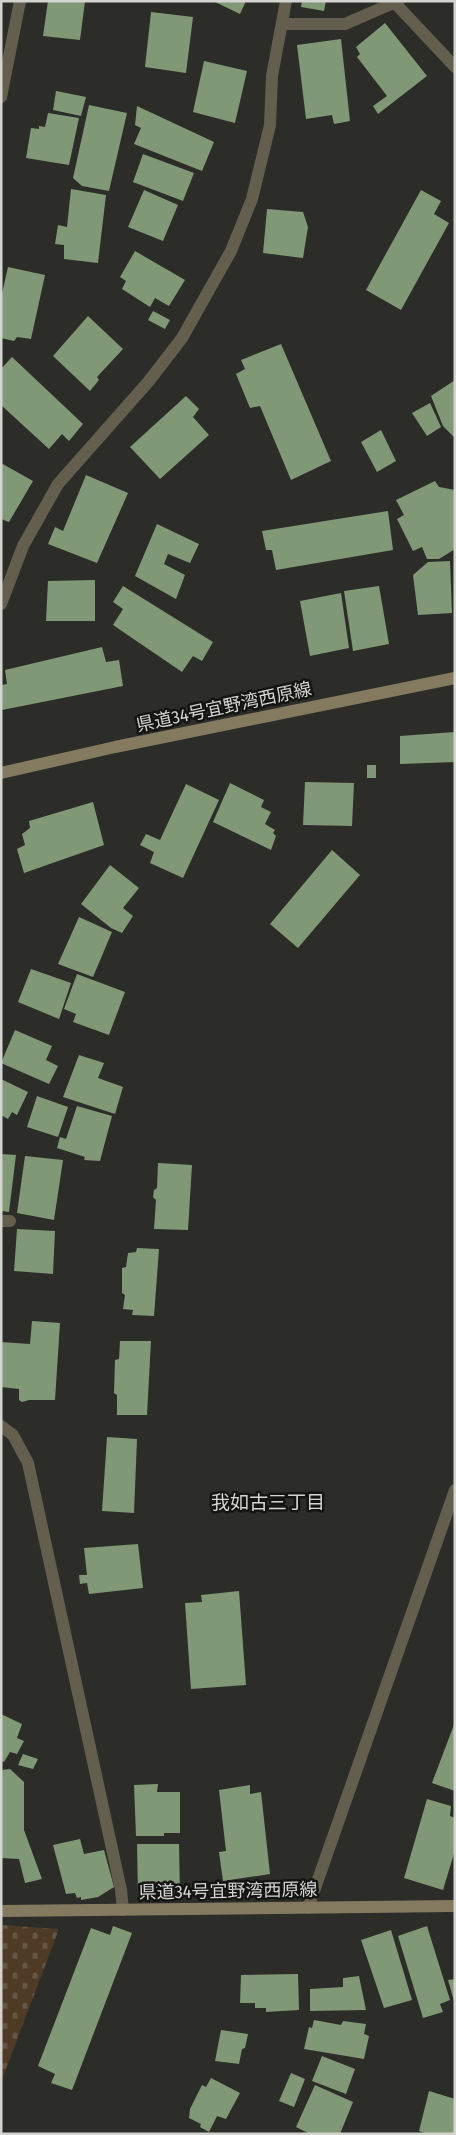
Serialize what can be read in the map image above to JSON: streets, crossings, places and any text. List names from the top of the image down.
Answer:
{
  "streets": {
    "main road": ["県道34号宜野湾西原線"]
  },
  "districts": ["我如古三丁目"]
}
